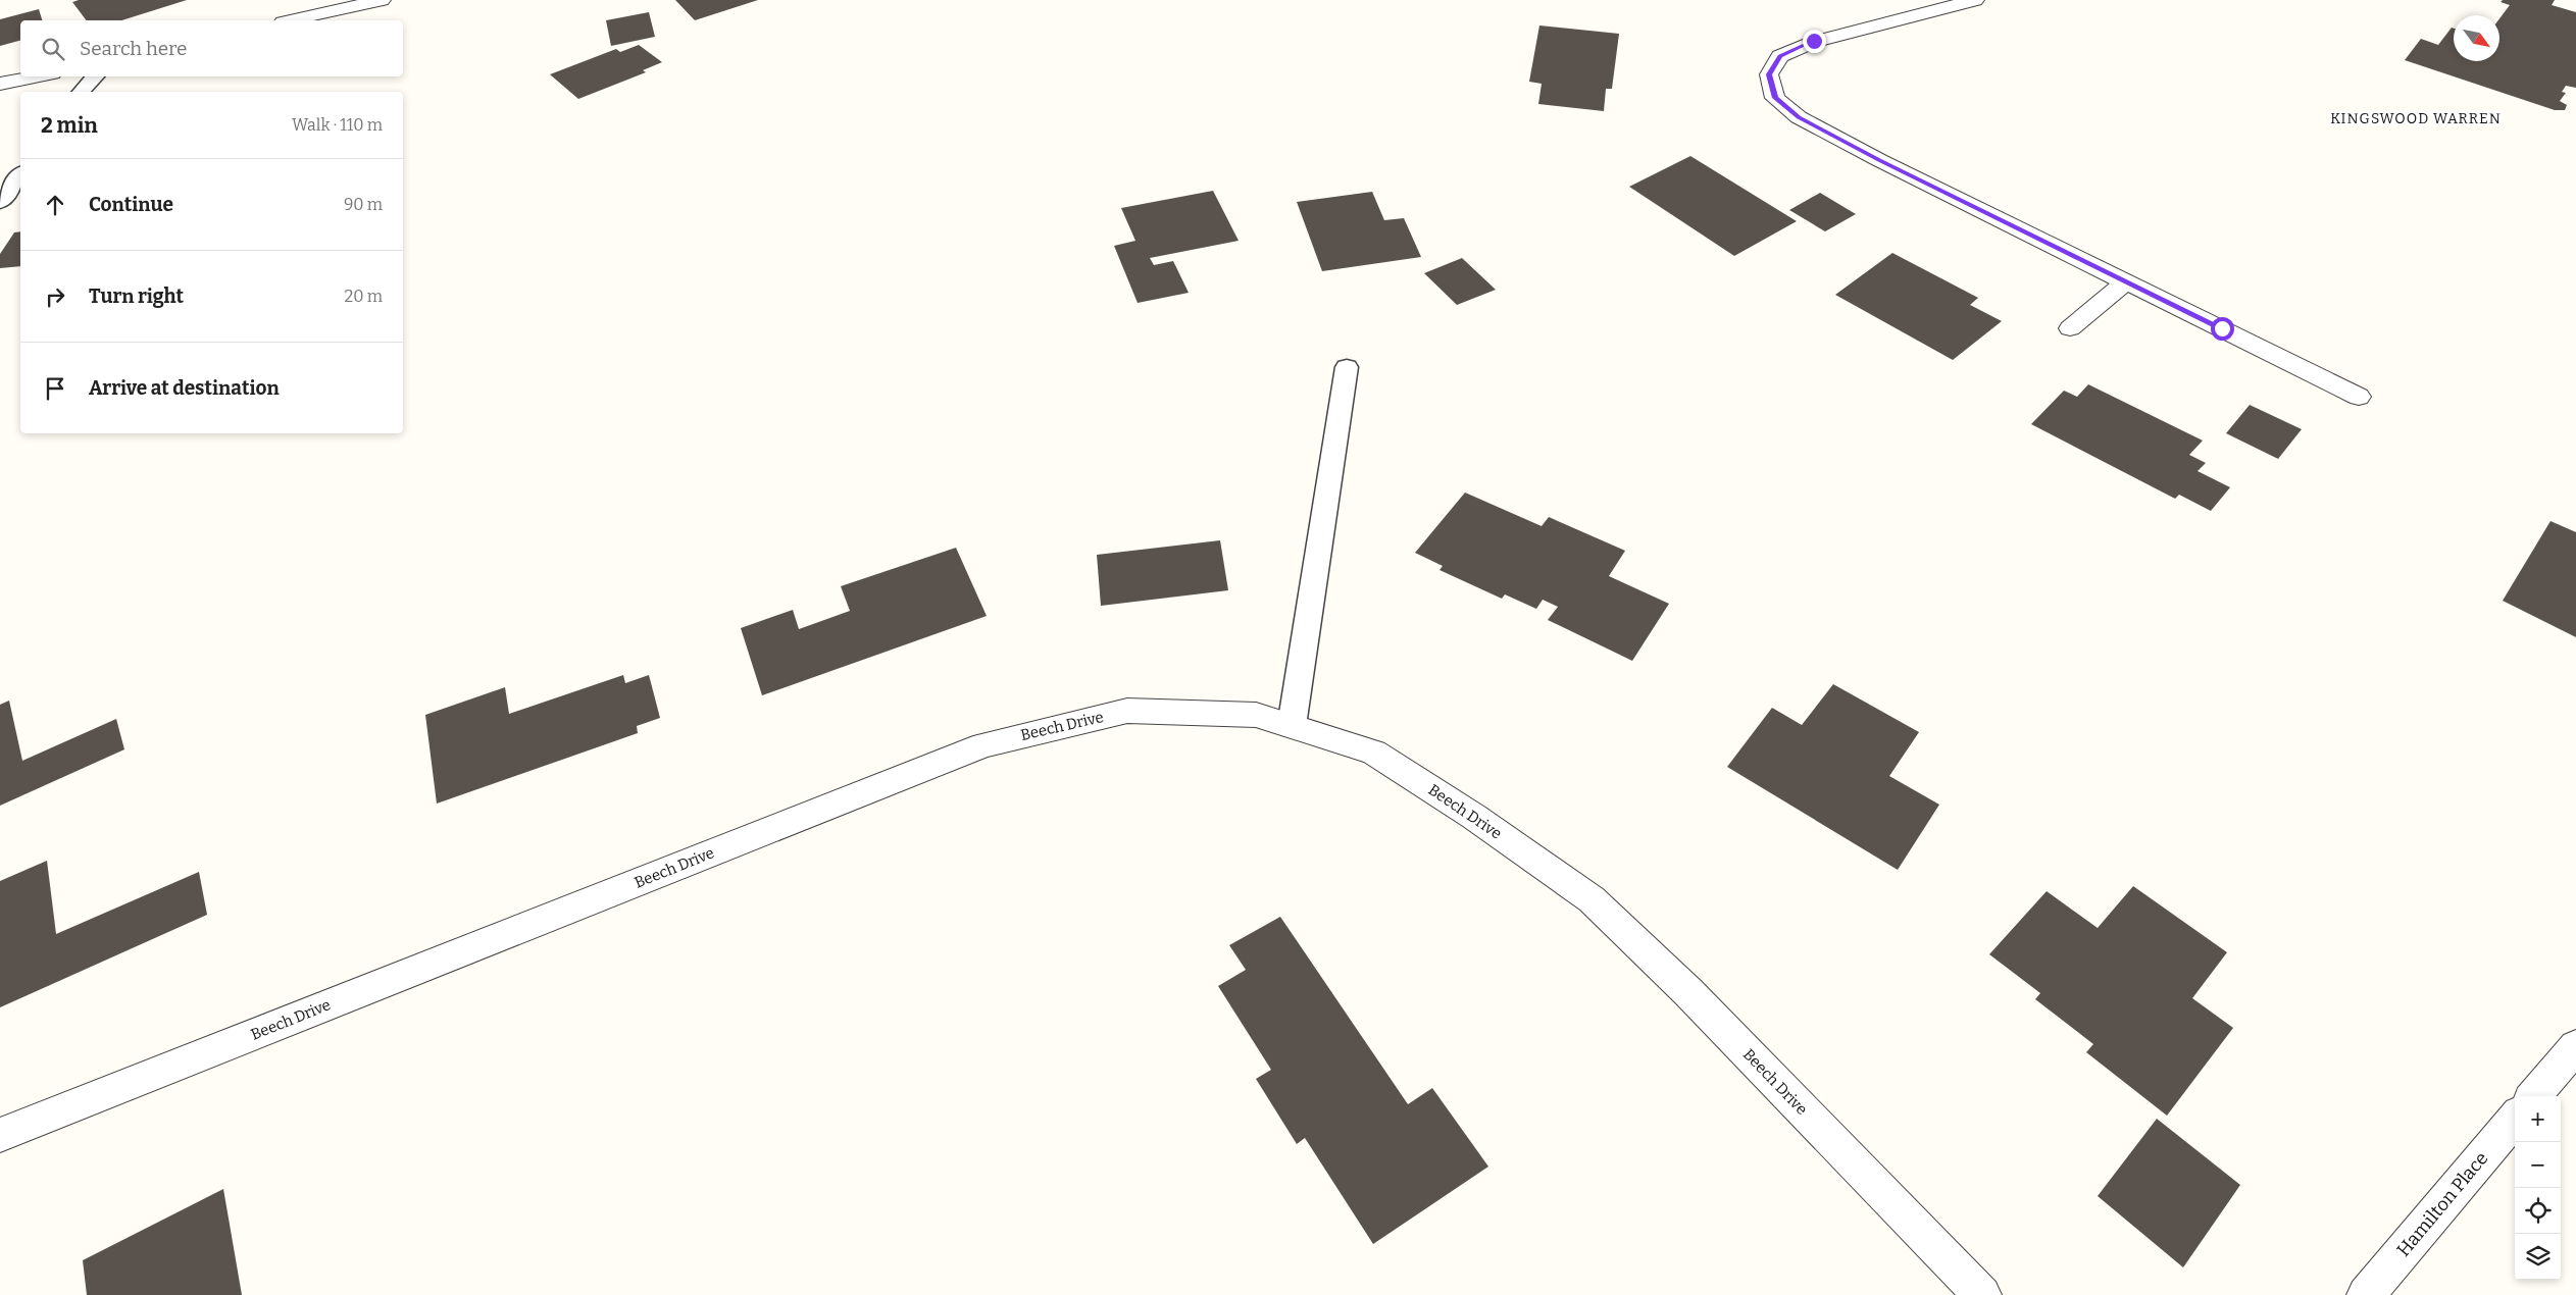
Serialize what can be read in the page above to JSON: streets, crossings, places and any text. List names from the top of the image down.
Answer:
{
  "streets": {
    "street": ["Beech Drive", "Hamilton Place"]
  },
  "districts": ["KINGSWOOD WARREN"],
  "north": "bottom right",
  "page": {
    "search": "Search here",
    "heading": ["2 min", "Walk · 110 m"],
    "list": [
      ["Continue", "90 m"],
      ["Turn right", "20 m"],
      "Arrive at destination"
    ],
    "map_buttons": ["+", "−"]
  }
}
